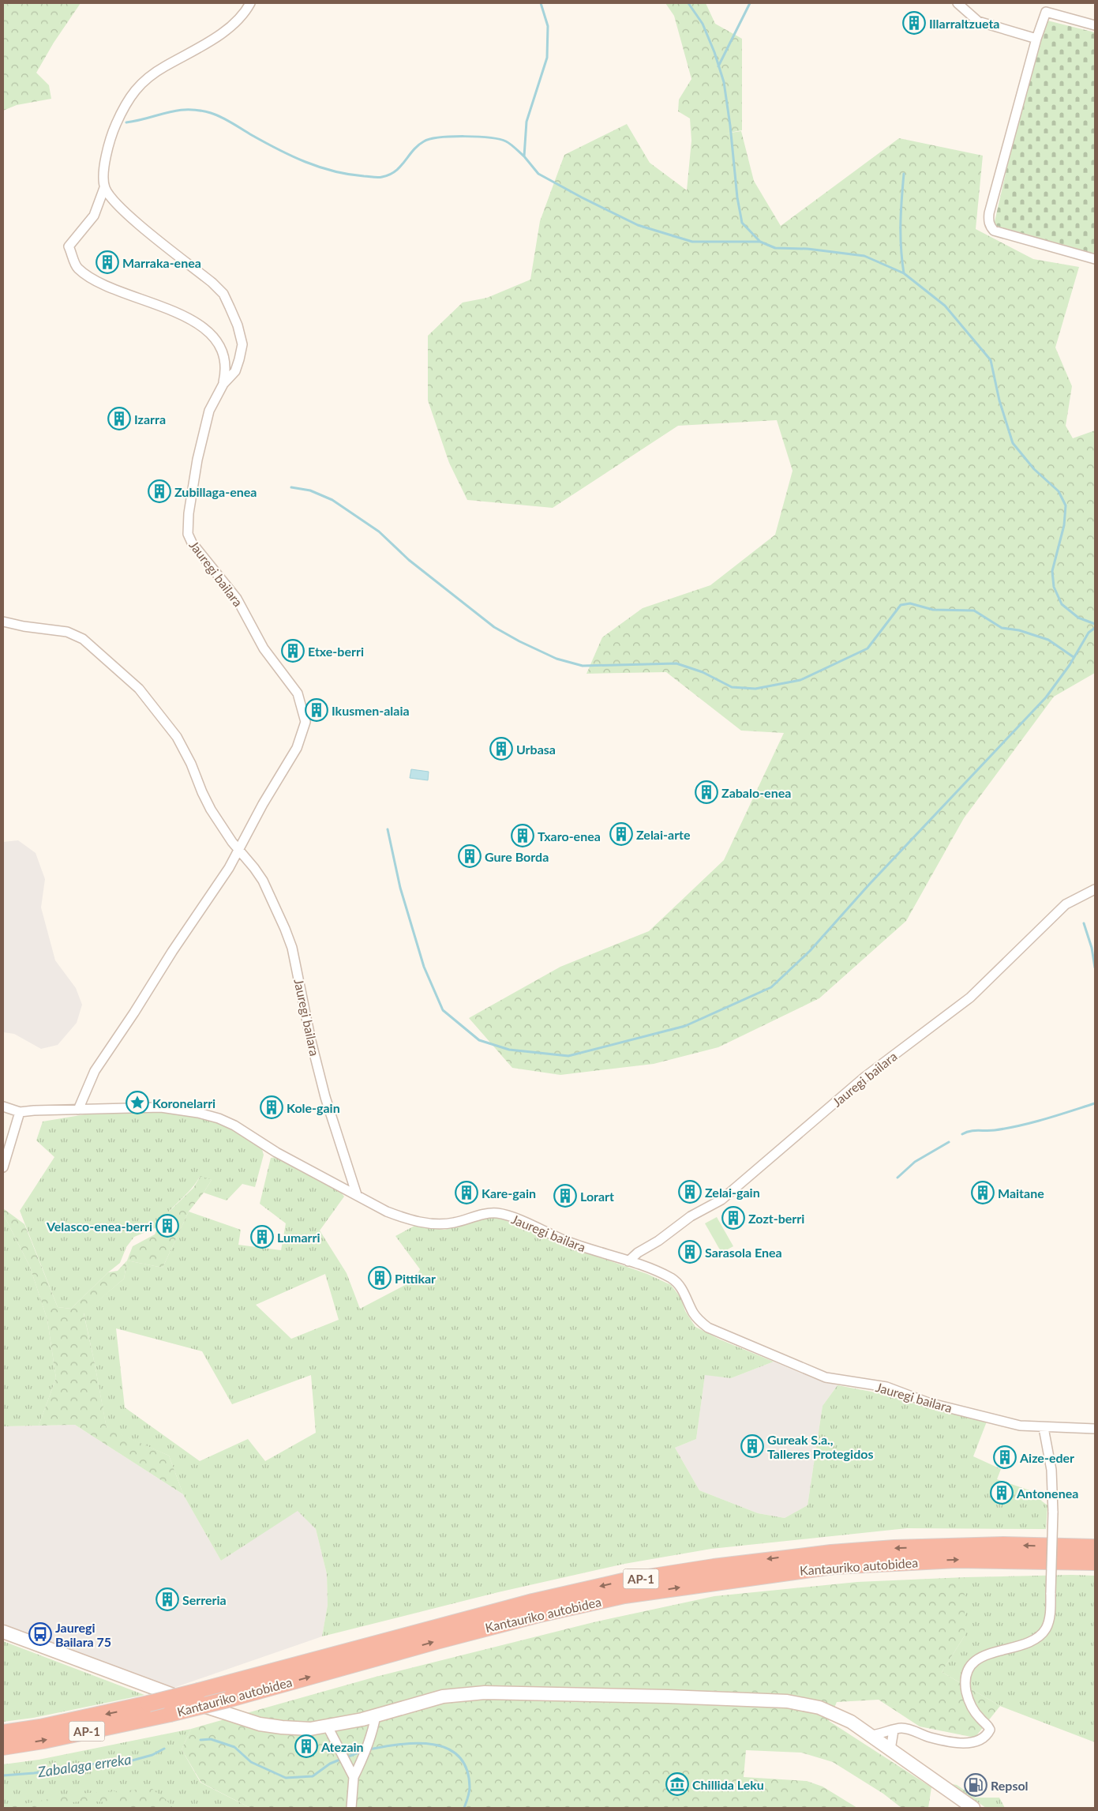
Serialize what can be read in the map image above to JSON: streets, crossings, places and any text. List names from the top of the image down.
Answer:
{
  "streets": {
    "highway": ["Kantauriko autobidea", "AP-1"],
    "street": ["Jauregi bailara"]
  },
  "water": ["Zabalaga erreka"],
  "places": {
    "building": [
      "Illarraltzueta",
      "Marraka-enea",
      "Izarra",
      "Zubillaga-enea",
      "Etxe-berri",
      "Ikusmen-alaia",
      "Urbasa",
      "Zabalo-enea",
      "Zelai-arte",
      "Txaro-enea",
      "Gure Borda",
      "Kole-gain",
      "Zelai-gain",
      "Kare-gain",
      "Maitane",
      "Lorart",
      "Zozt-berri",
      "Velasco-enea-berri",
      "Lumarri",
      "Sarasola Enea",
      "Pittikar",
      "Gureak S.a., Talleres Protegidos",
      "Aize-eder",
      "Antonenea",
      "Serreria",
      "Atezain"
    ],
    "place": ["Koronelarri"],
    "bus stop": ["Jauregi Bailara 75"],
    "museum": ["Chillida Leku"],
    "fuel station": ["Repsol"]
  }
}
